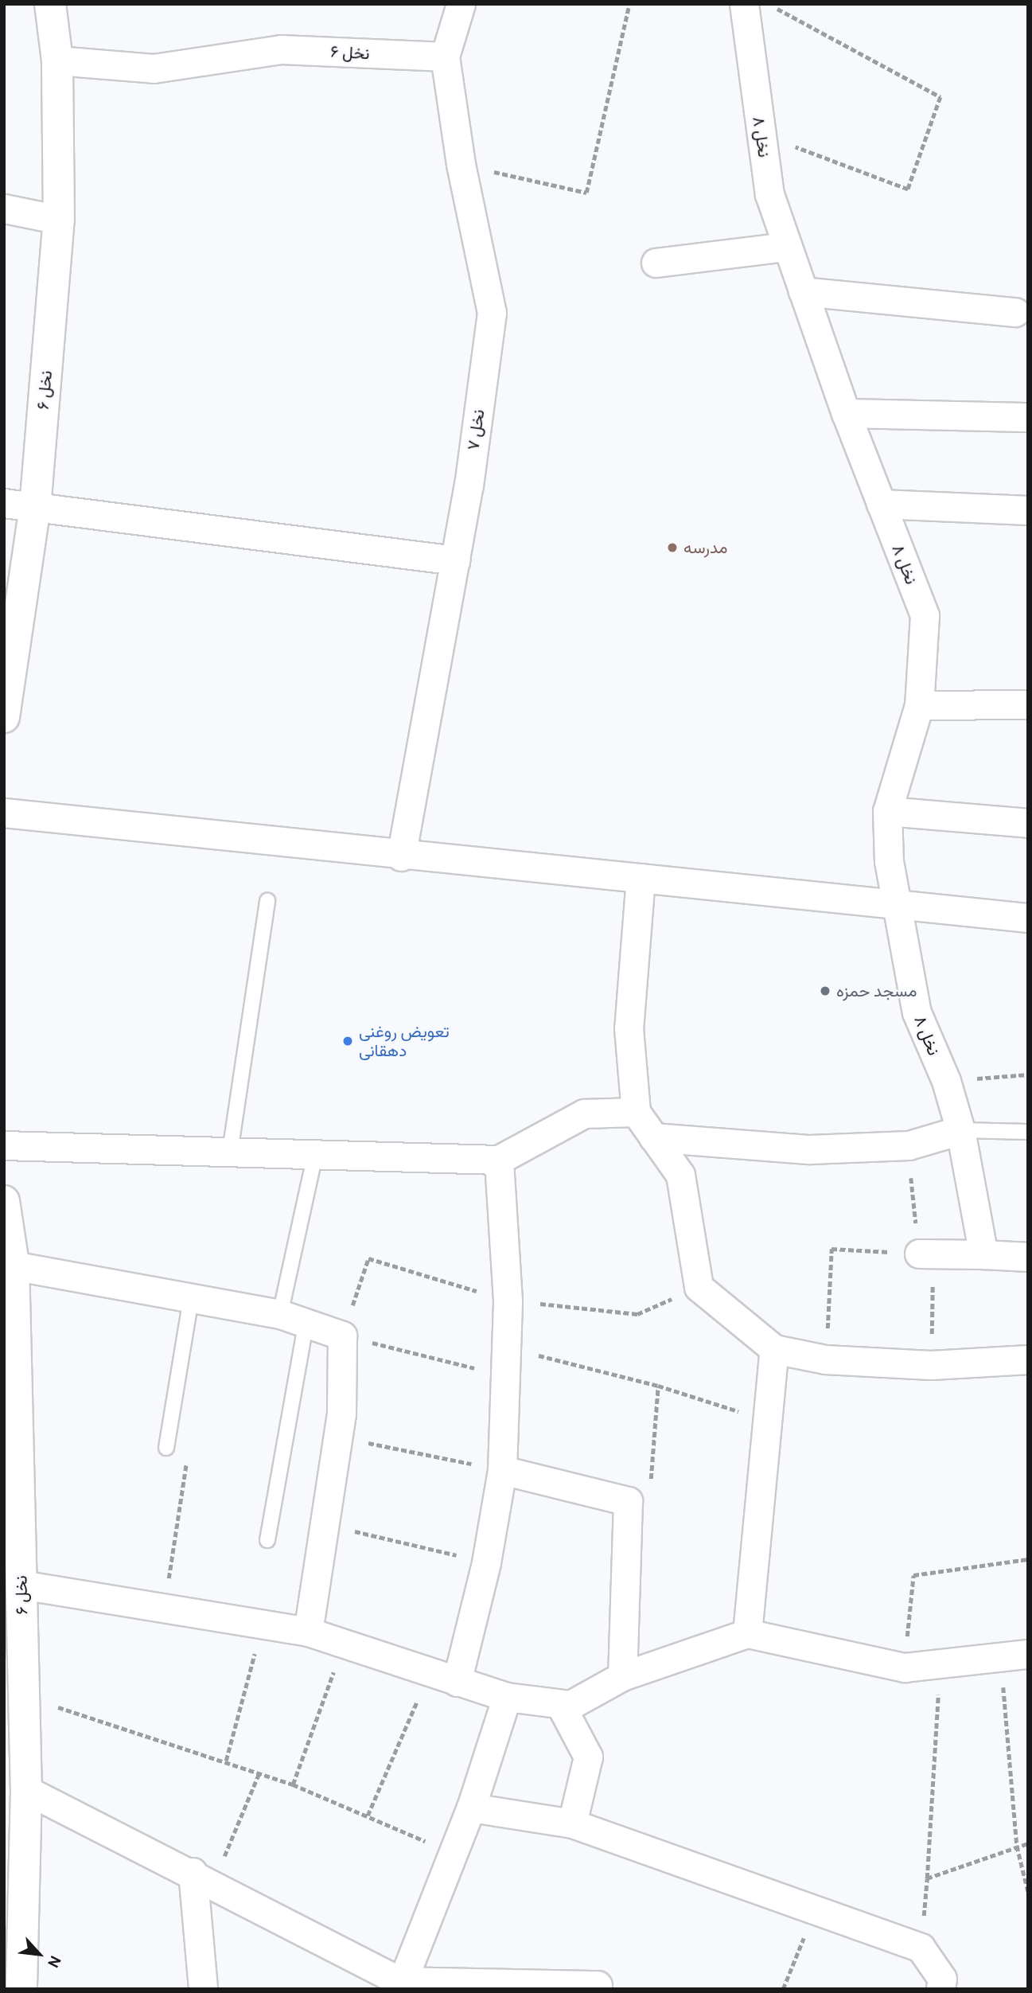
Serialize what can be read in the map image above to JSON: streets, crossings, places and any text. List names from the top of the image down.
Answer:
{
  "streets": {
    "street": ["نخل ۶", "نخل ۸", "نخل ۷"]
  },
  "crossings": [
    ["نخل ۶", "نخل ۷"]
  ],
  "places": ["مدرسه", "مسجد حمزه", "تعویض روغنی دهقانی"],
  "north": "bottom right"
}
